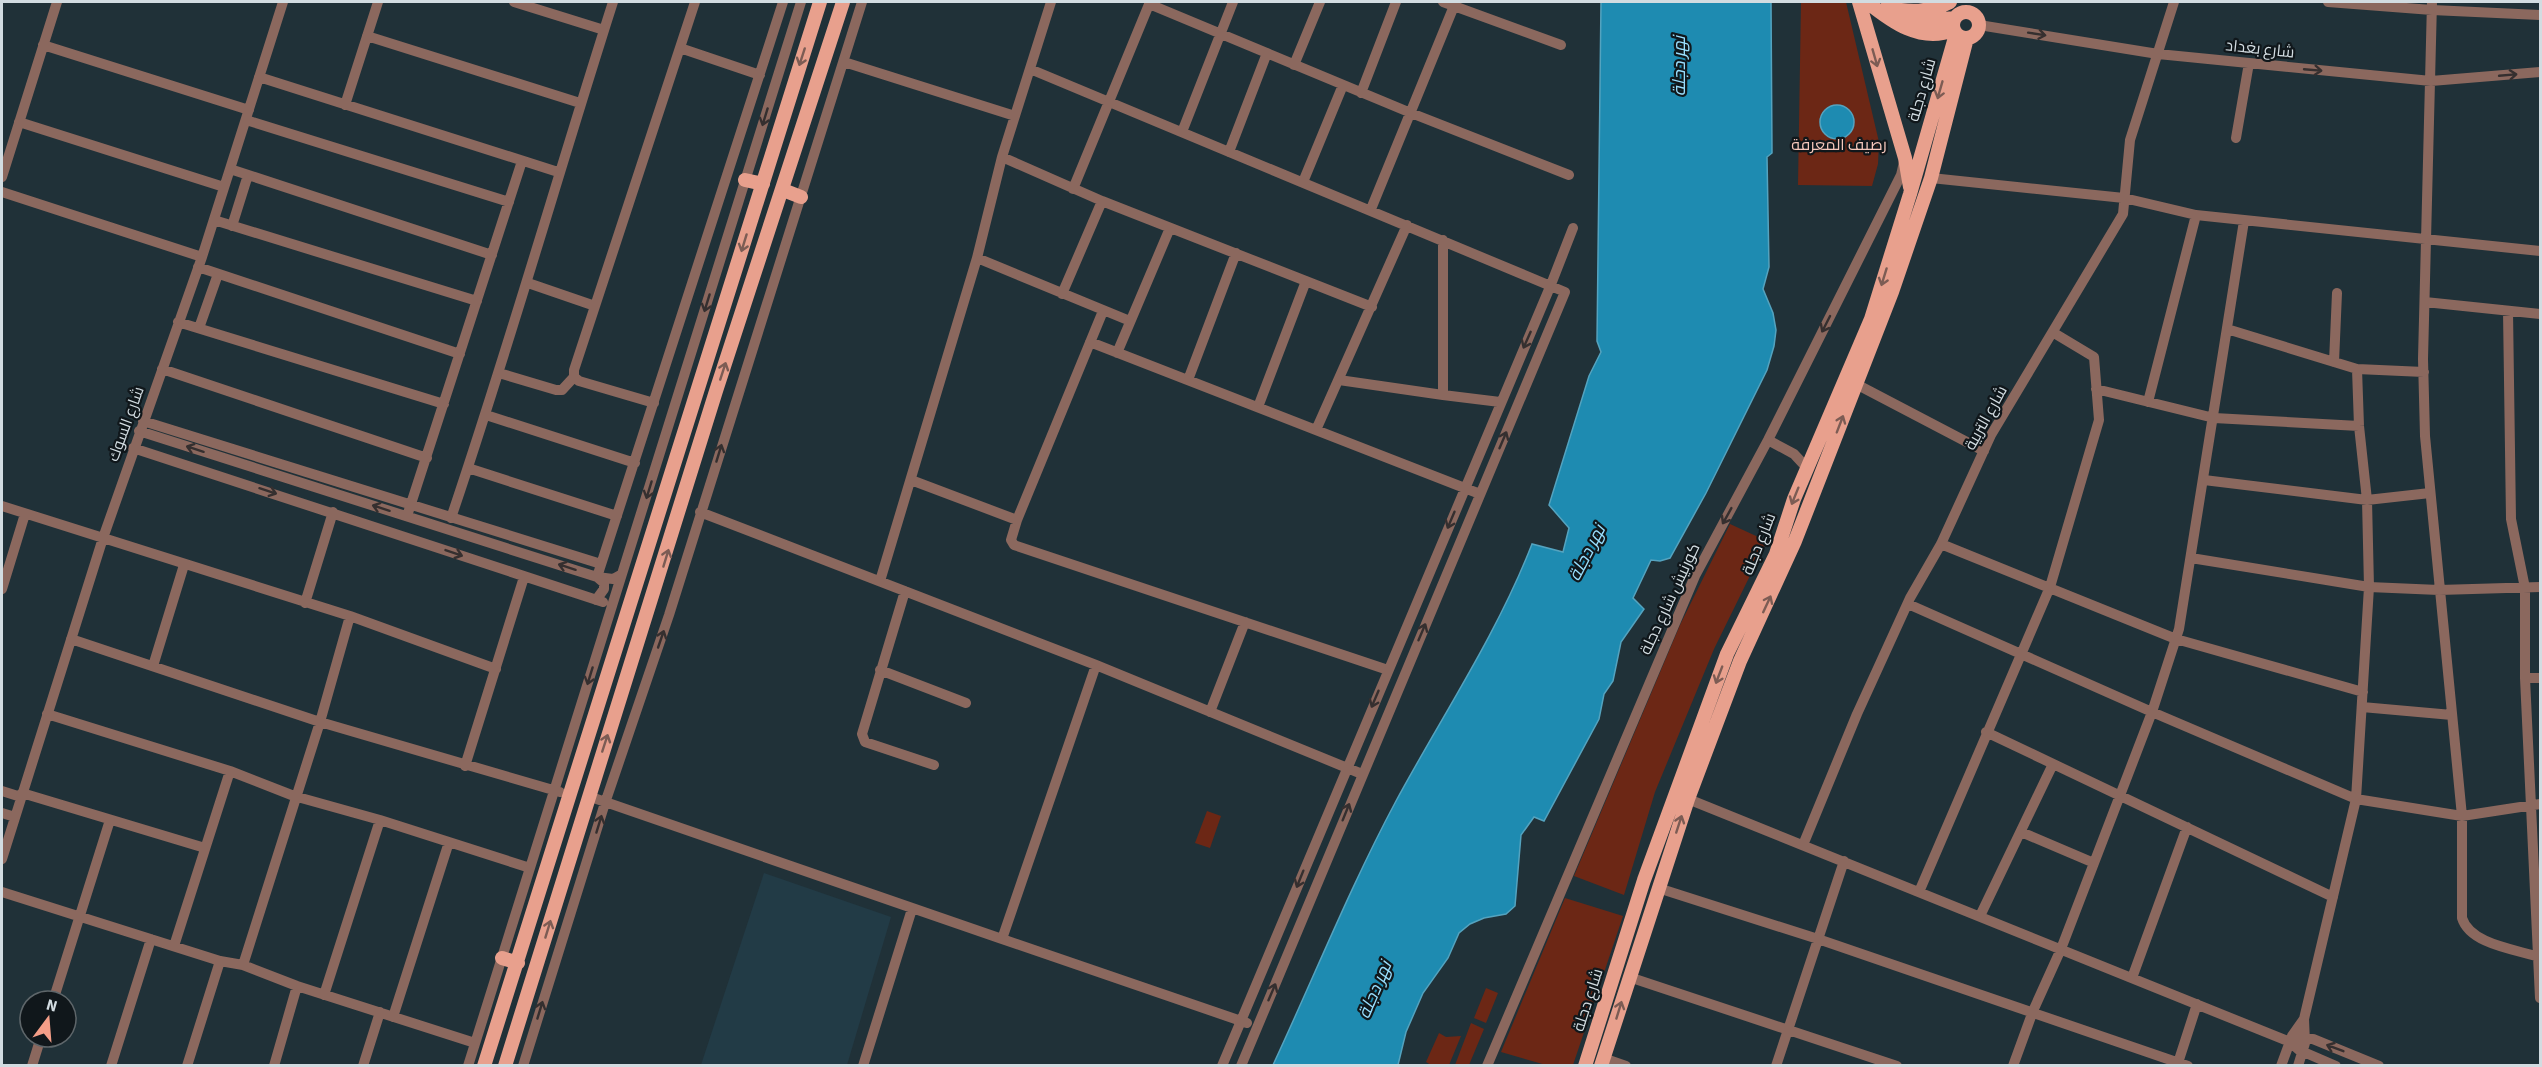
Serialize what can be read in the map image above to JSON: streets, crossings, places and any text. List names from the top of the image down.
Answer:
{
  "streets": {
    "main road": ["شارع دجلة"],
    "street": [
      "شارع بغداد",
      "شارع التربية",
      "شارع السوك",
      "كورنيش شارع دجلة"
    ]
  },
  "crossings": [
    ["شارع بغداد", "شارع التربية"]
  ],
  "one_way": ["كورنيش شارع دجلة"],
  "water": ["نهر دجلة"],
  "parks": ["رصيف المعرفة"],
  "north": "top"
}
